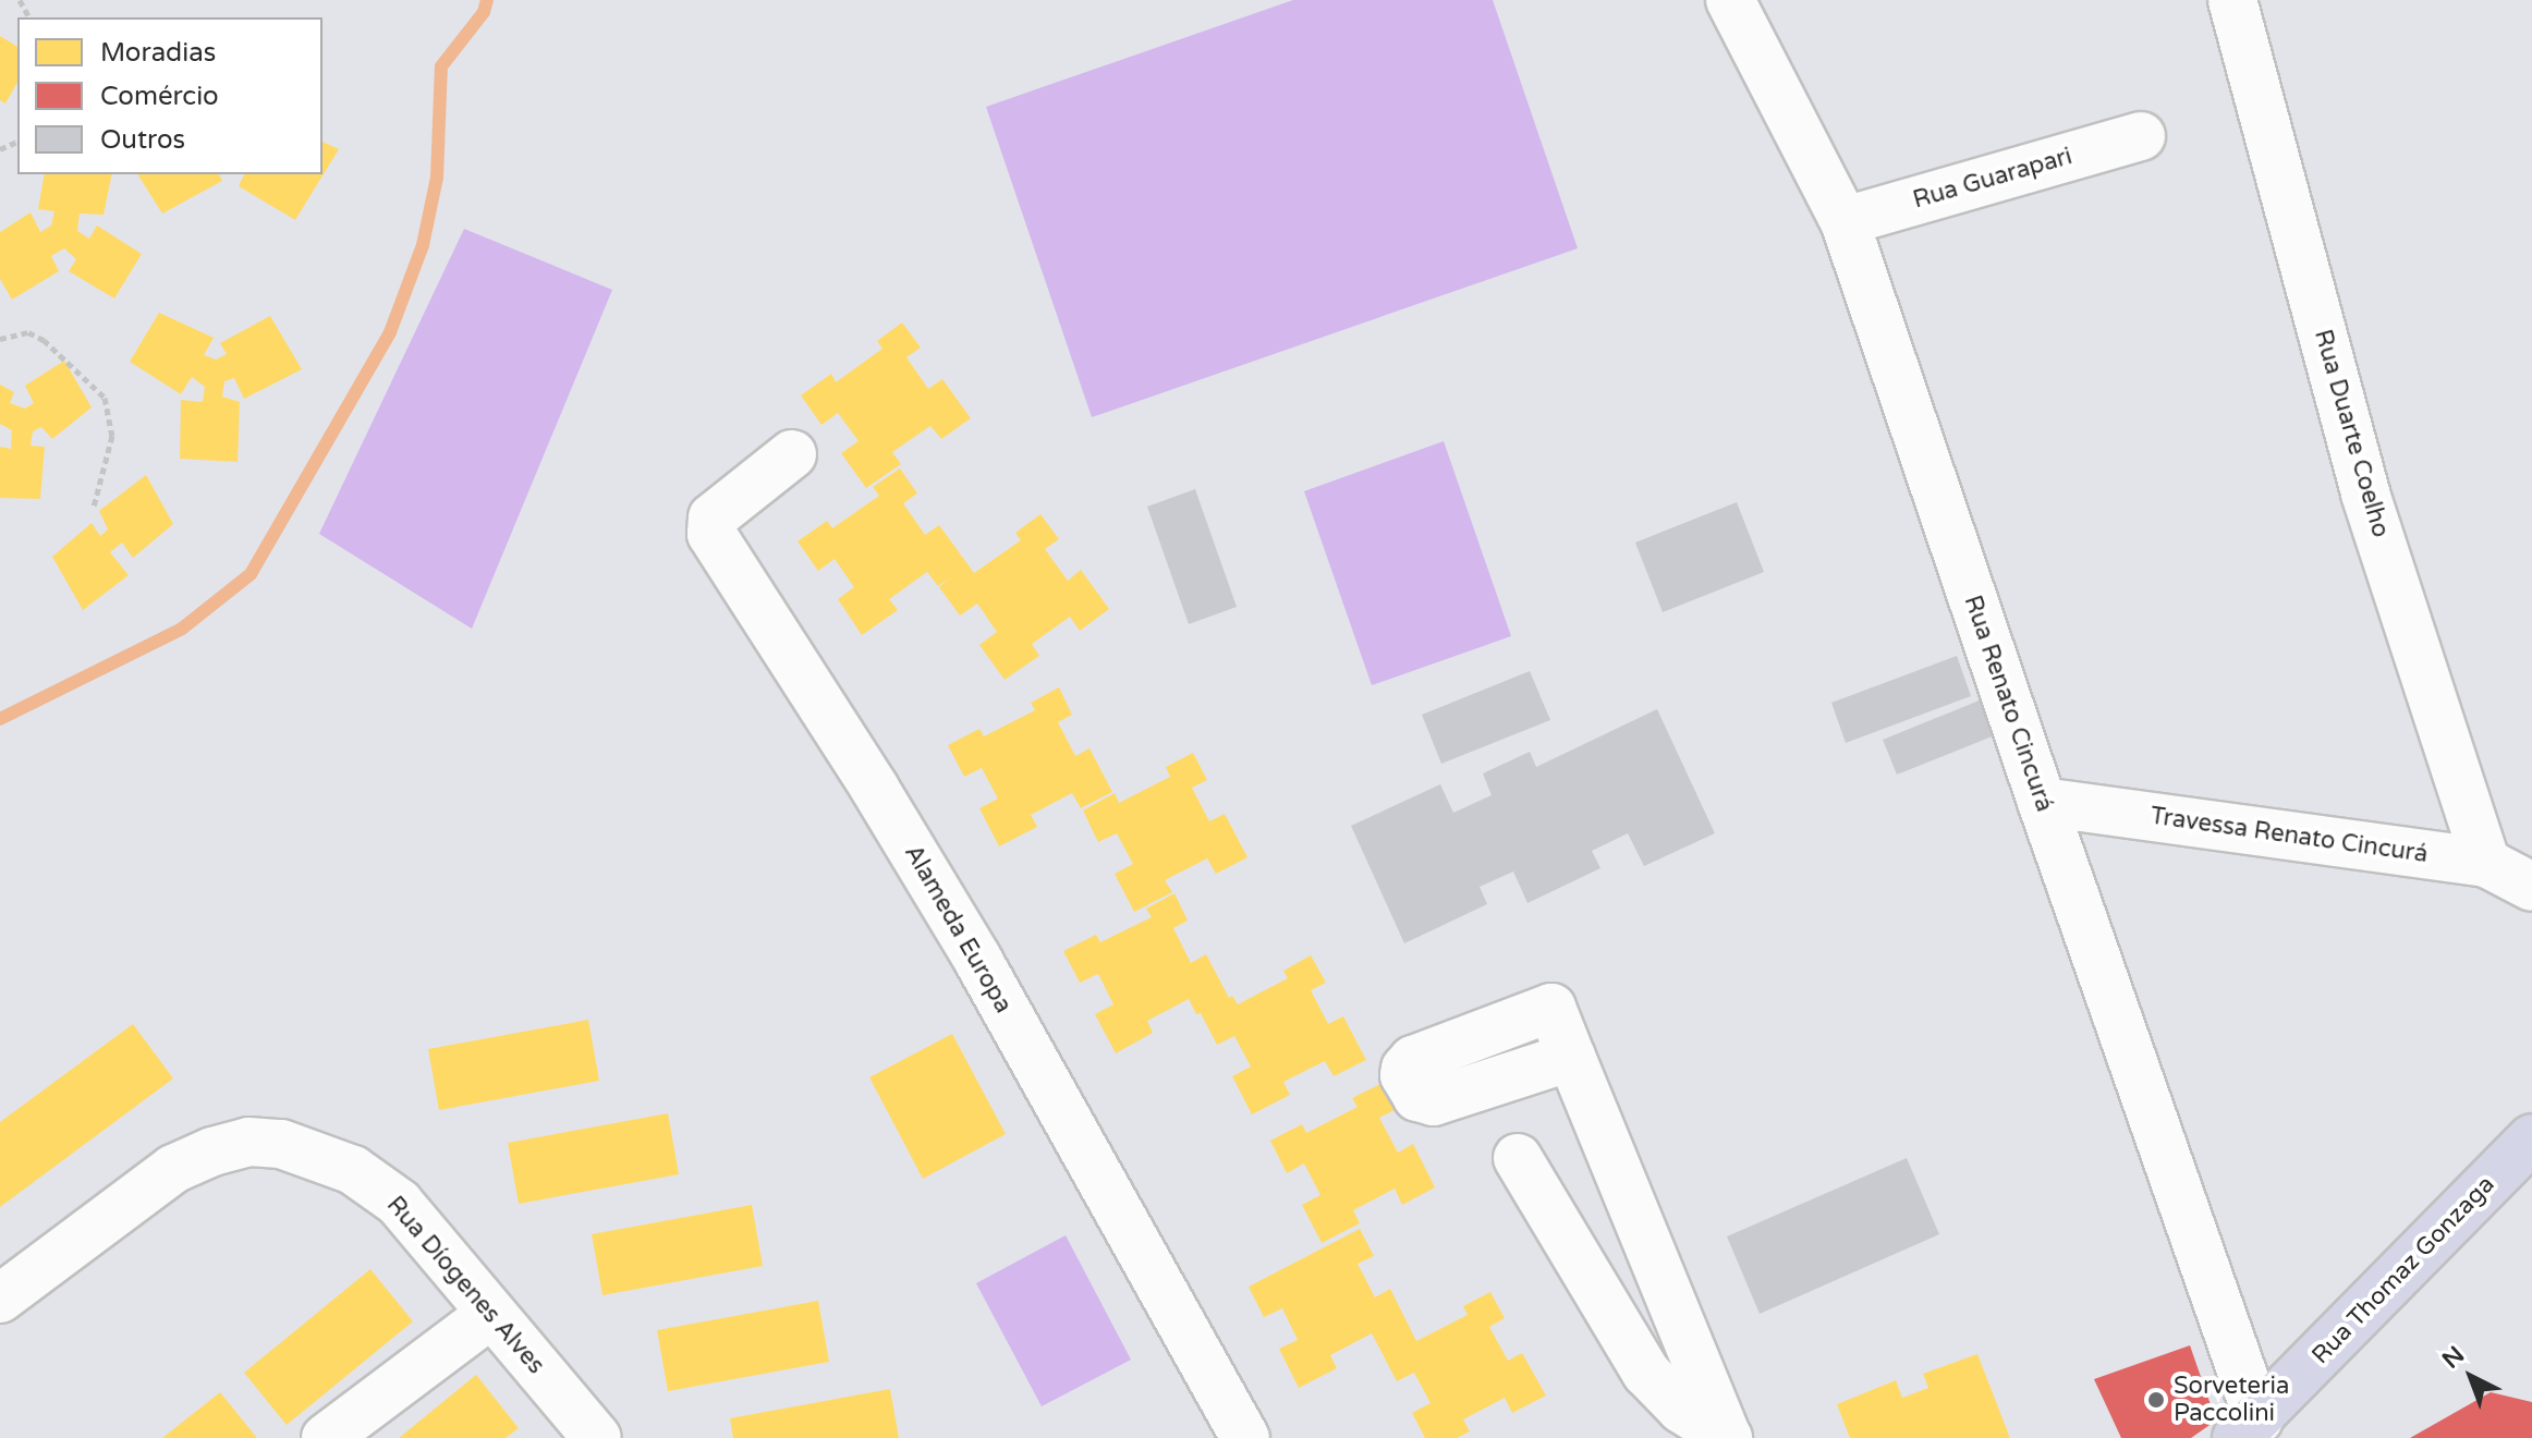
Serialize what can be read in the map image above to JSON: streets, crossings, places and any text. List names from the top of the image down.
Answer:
{
  "streets": {
    "main road": ["Rua Thomaz Gonzaga"],
    "street": [
      "Rua Guarapari",
      "Rua Duarte Coelho",
      "Rua Renato Cincurá",
      "Travessa Renato Cincurá",
      "Alameda Europa",
      "Rua Díogenes Alves"
    ]
  },
  "crossings": [
    ["Rua Guarapari", "Rua Renato Cincurá"],
    ["Rua Duarte Coelho", "Travessa Renato Cincurá"],
    ["Rua Renato Cincurá", "Travessa Renato Cincurá"],
    ["Rua Renato Cincurá", "Rua Thomaz Gonzaga"]
  ],
  "places": ["Sorveteria Paccolini"],
  "legend": ["Moradias", "Comércio", "Outros"],
  "north": "top left"
}
